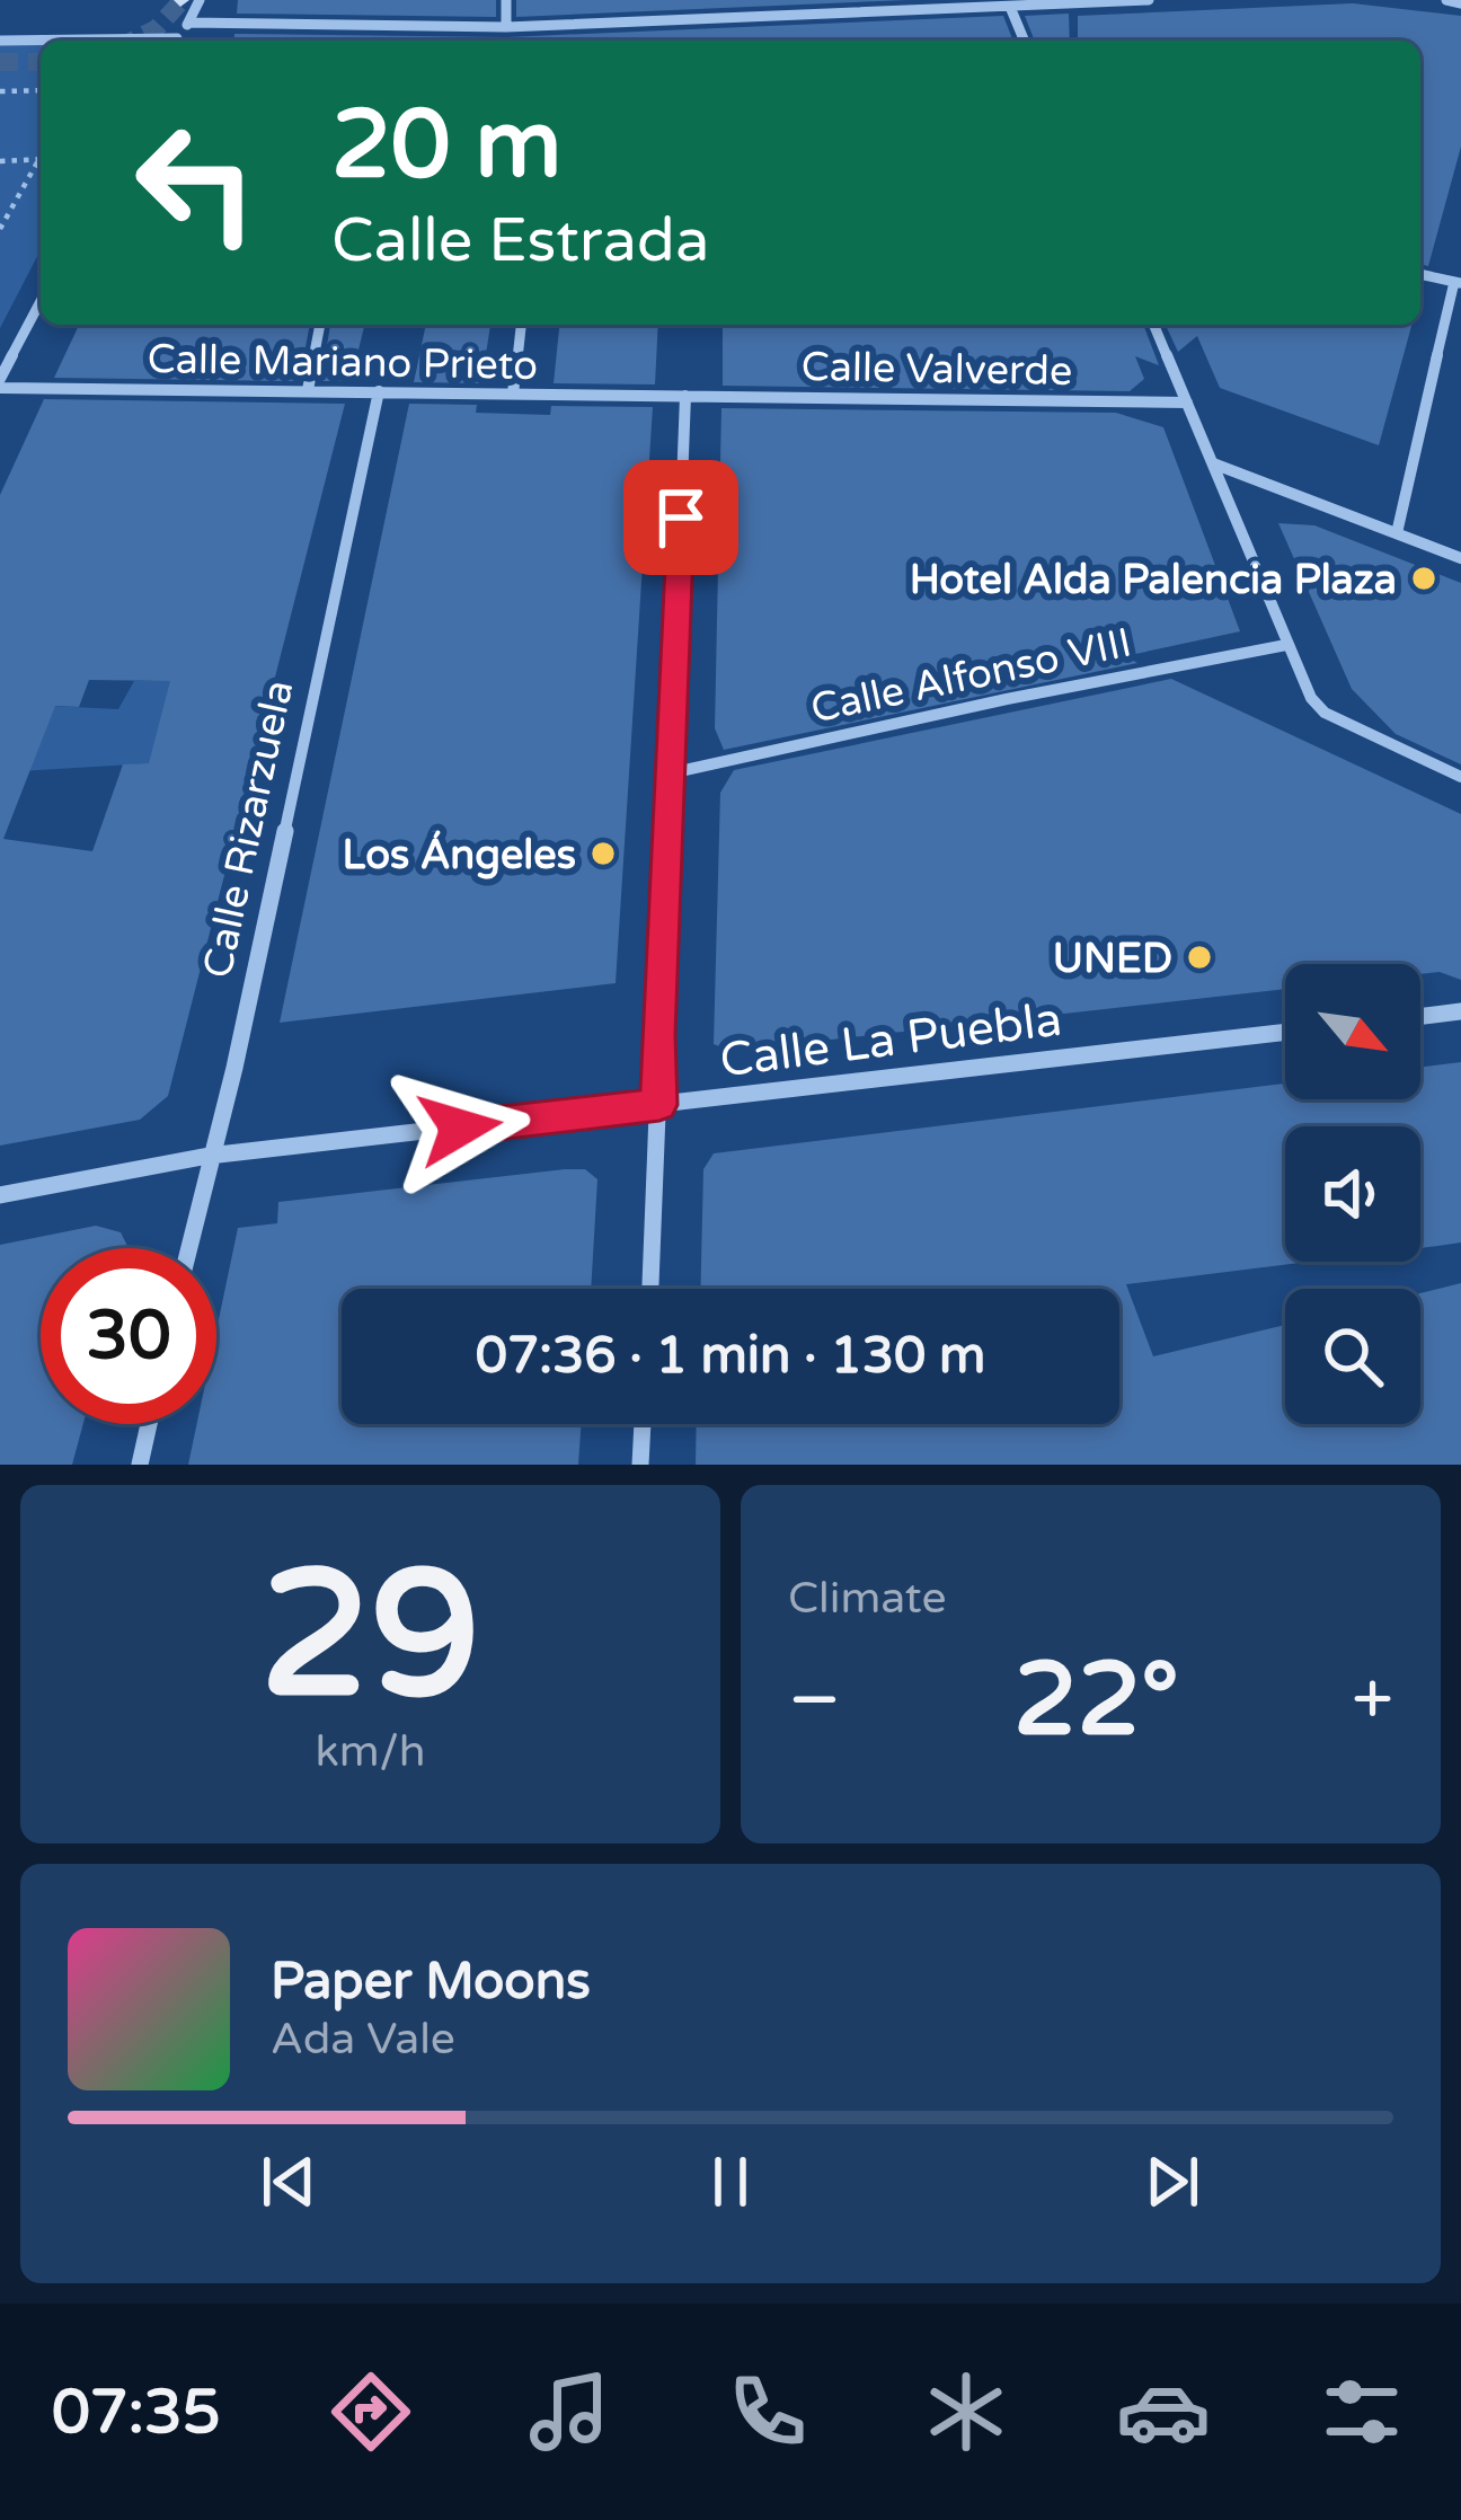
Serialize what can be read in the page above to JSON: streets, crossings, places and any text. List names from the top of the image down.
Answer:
{
  "streets": {
    "street": [
      "Calle Mariano Prieto",
      "Calle Valverde",
      "Calle Alfonso VIII",
      "Calle Rizarzuela",
      "Calle La Puebla"
    ]
  },
  "crossings": [
    ["Calle Mariano Prieto", "Calle Valverde"],
    ["Calle Mariano Prieto", "Calle Rizarzuela"],
    ["Calle Rizarzuela", "Calle La Puebla"]
  ],
  "places": ["Hotel Alda Palencia Plaza", "Los Ángeles", "UNED"],
  "north": "bottom right",
  "page": {
    "turn": ["20 m", "Calle Estrada"],
    "limit": "30",
    "trip": "07:36 · 1 min · 130 m",
    "tile": [
      ["29", "km/h"],
      "Climate"
    ],
    "heat": ["−", "22°", "+"],
    "song": ["Paper Moons", "Ada Vale"],
    "tabs": "07:35"
  }
}
